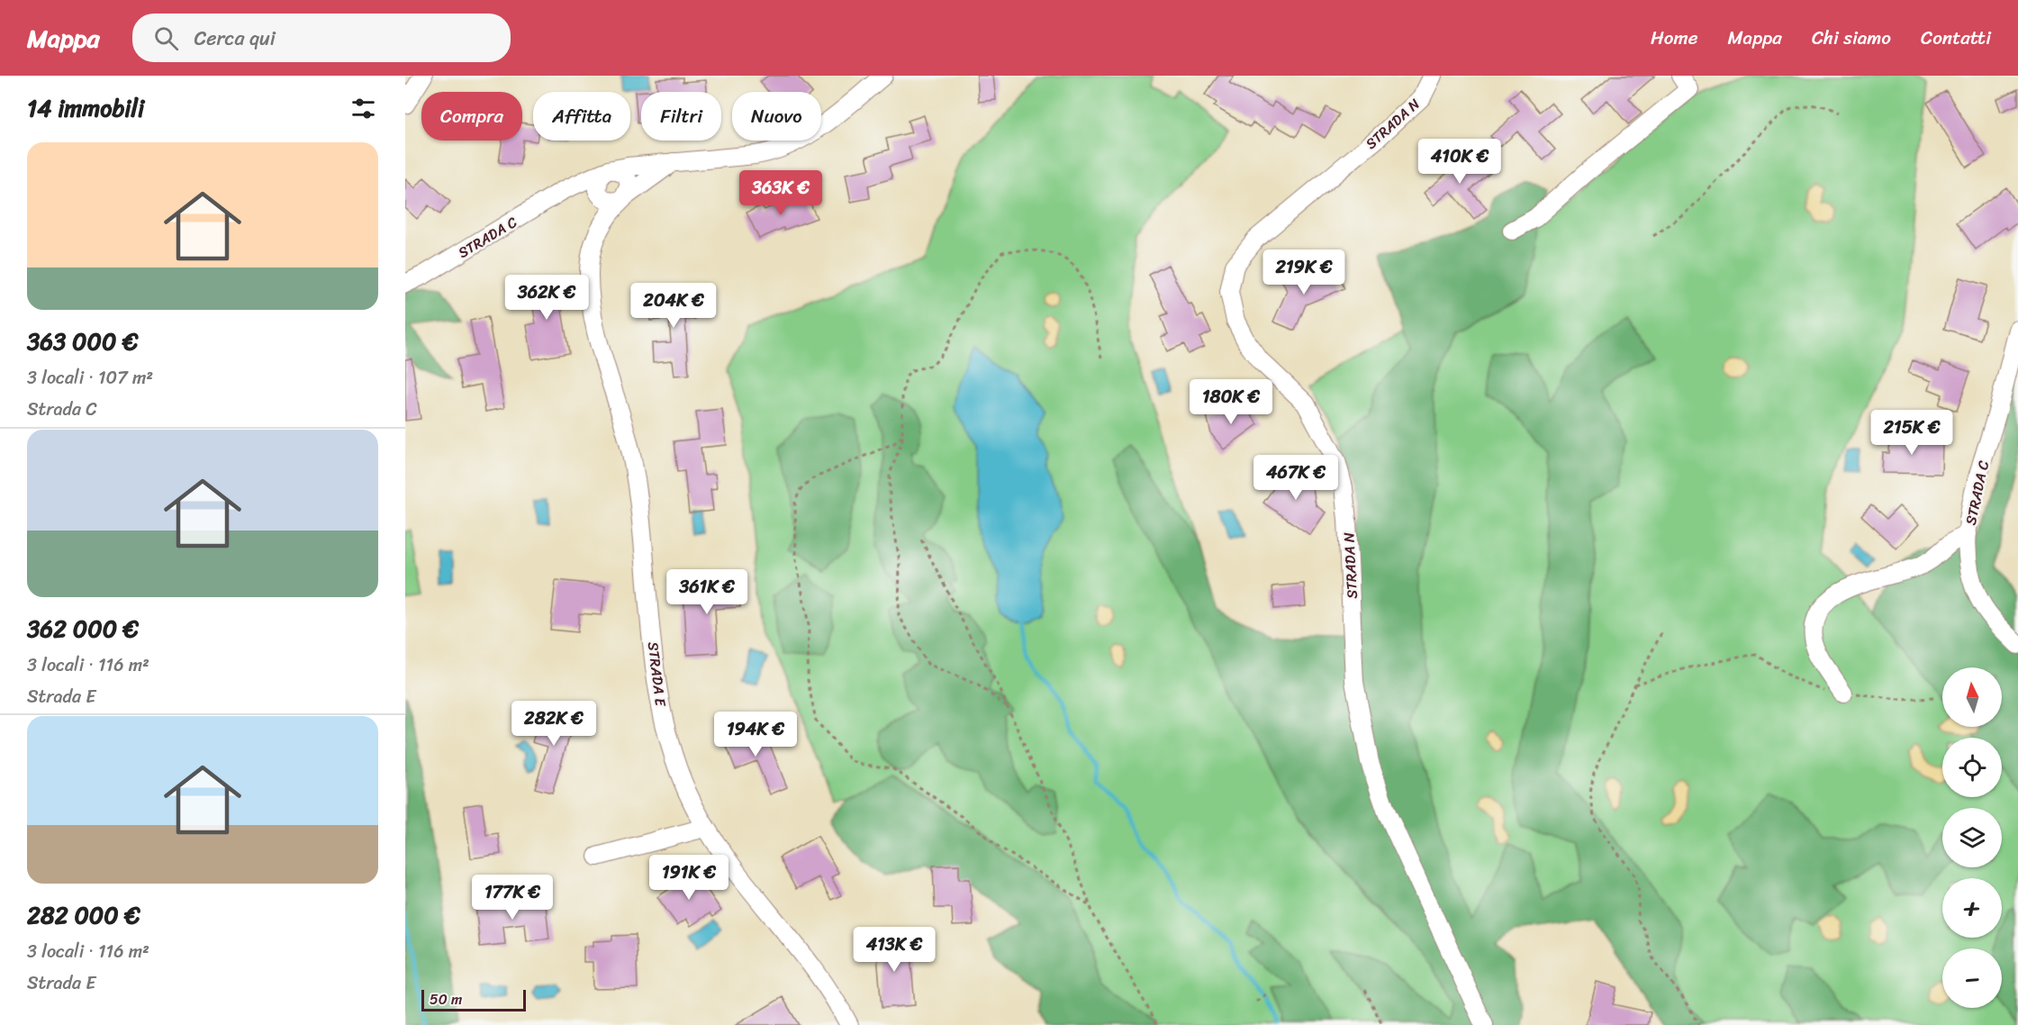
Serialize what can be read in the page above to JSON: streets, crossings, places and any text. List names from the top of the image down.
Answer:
{
  "streets": {
    "street": ["STRADA N", "STRADA C", "STRADA E"]
  },
  "crossings": [
    ["STRADA C", "STRADA E"]
  ],
  "scale_bar": "50 m",
  "north": "top",
  "page": {
    "header": "Mappa",
    "search": "Cerca qui",
    "nav": [
      "Home",
      "Mappa",
      "Chi siamo",
      "Contatti"
    ],
    "heading": "14 immobili",
    "chip": [
      "Compra",
      "Affitta",
      "Filtri",
      "Nuovo"
    ],
    "price": [
      "410K €",
      "363K €",
      "219K €",
      "362K €",
      "204K €",
      "180K €",
      "215K €",
      "467K €",
      "361K €",
      "282K €",
      "194K €",
      "191K €",
      "177K €",
      "413K €"
    ],
    "list": [
      {
        "name": "363 000 €",
        "note": "3 locali · 107 m² · Strada C"
      },
      {
        "name": "362 000 €",
        "note": "3 locali · 116 m² · Strada E"
      },
      {
        "name": "282 000 €",
        "note": "3 locali · 116 m² · Strada E"
      }
    ],
    "map_buttons": ["+", "−"],
    "scale": "50 m"
  }
}
